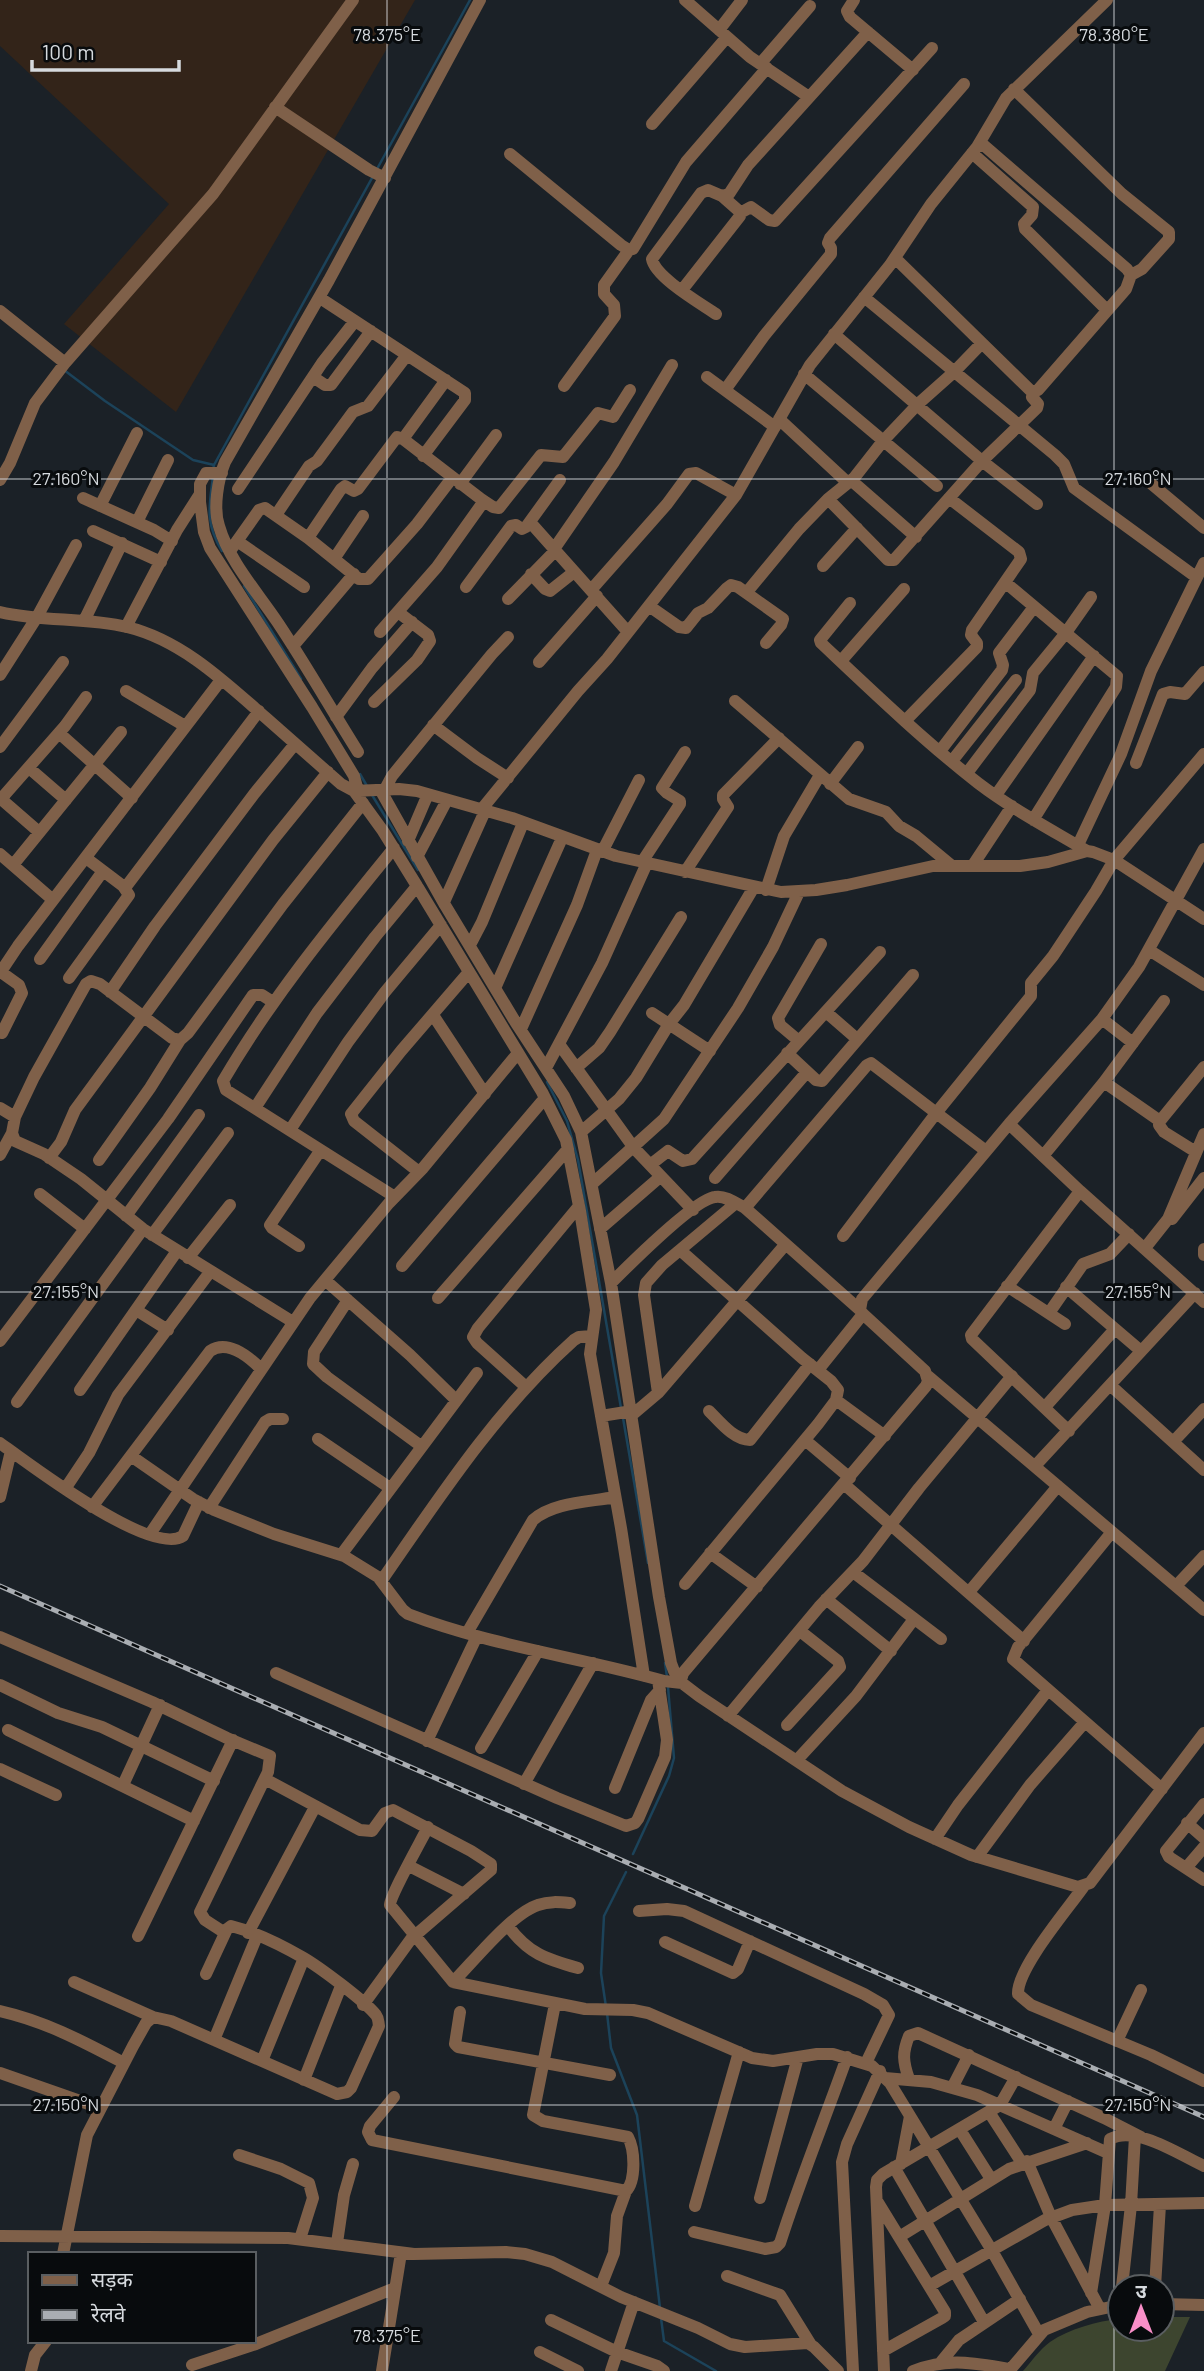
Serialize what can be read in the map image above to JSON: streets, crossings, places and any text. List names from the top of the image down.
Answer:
{
  "legend": ["सड़क", "रेलवे"],
  "scale_bar": "100 m",
  "north": "top",
  "coordinates": [
    "78.375°E",
    "78.380°E",
    "27.160°N",
    "27.155°N",
    "27.150°N"
  ]
}
